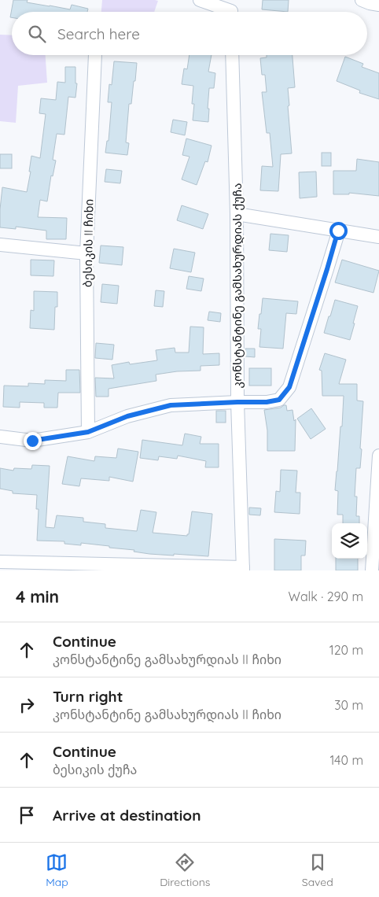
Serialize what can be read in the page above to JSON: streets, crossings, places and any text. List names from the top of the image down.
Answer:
{
  "streets": {
    "street": ["ბესიკის II ჩიხი", "კონსტანტინე გამსახურდიას ქუჩა"]
  },
  "page": {
    "search": "Search here",
    "heading": ["4 min", "Walk · 290 m"],
    "list": [
      ["Continue", "კონსტანტინე გამსახურდიას II ჩიხი", "120 m"],
      ["Turn right", "კონსტანტინე გამსახურდიას II ჩიხი", "30 m"],
      ["Continue", "ბესიკის ქუჩა", "140 m"],
      "Arrive at destination"
    ],
    "nav": ["Map", "Directions", "Saved"]
  }
}
